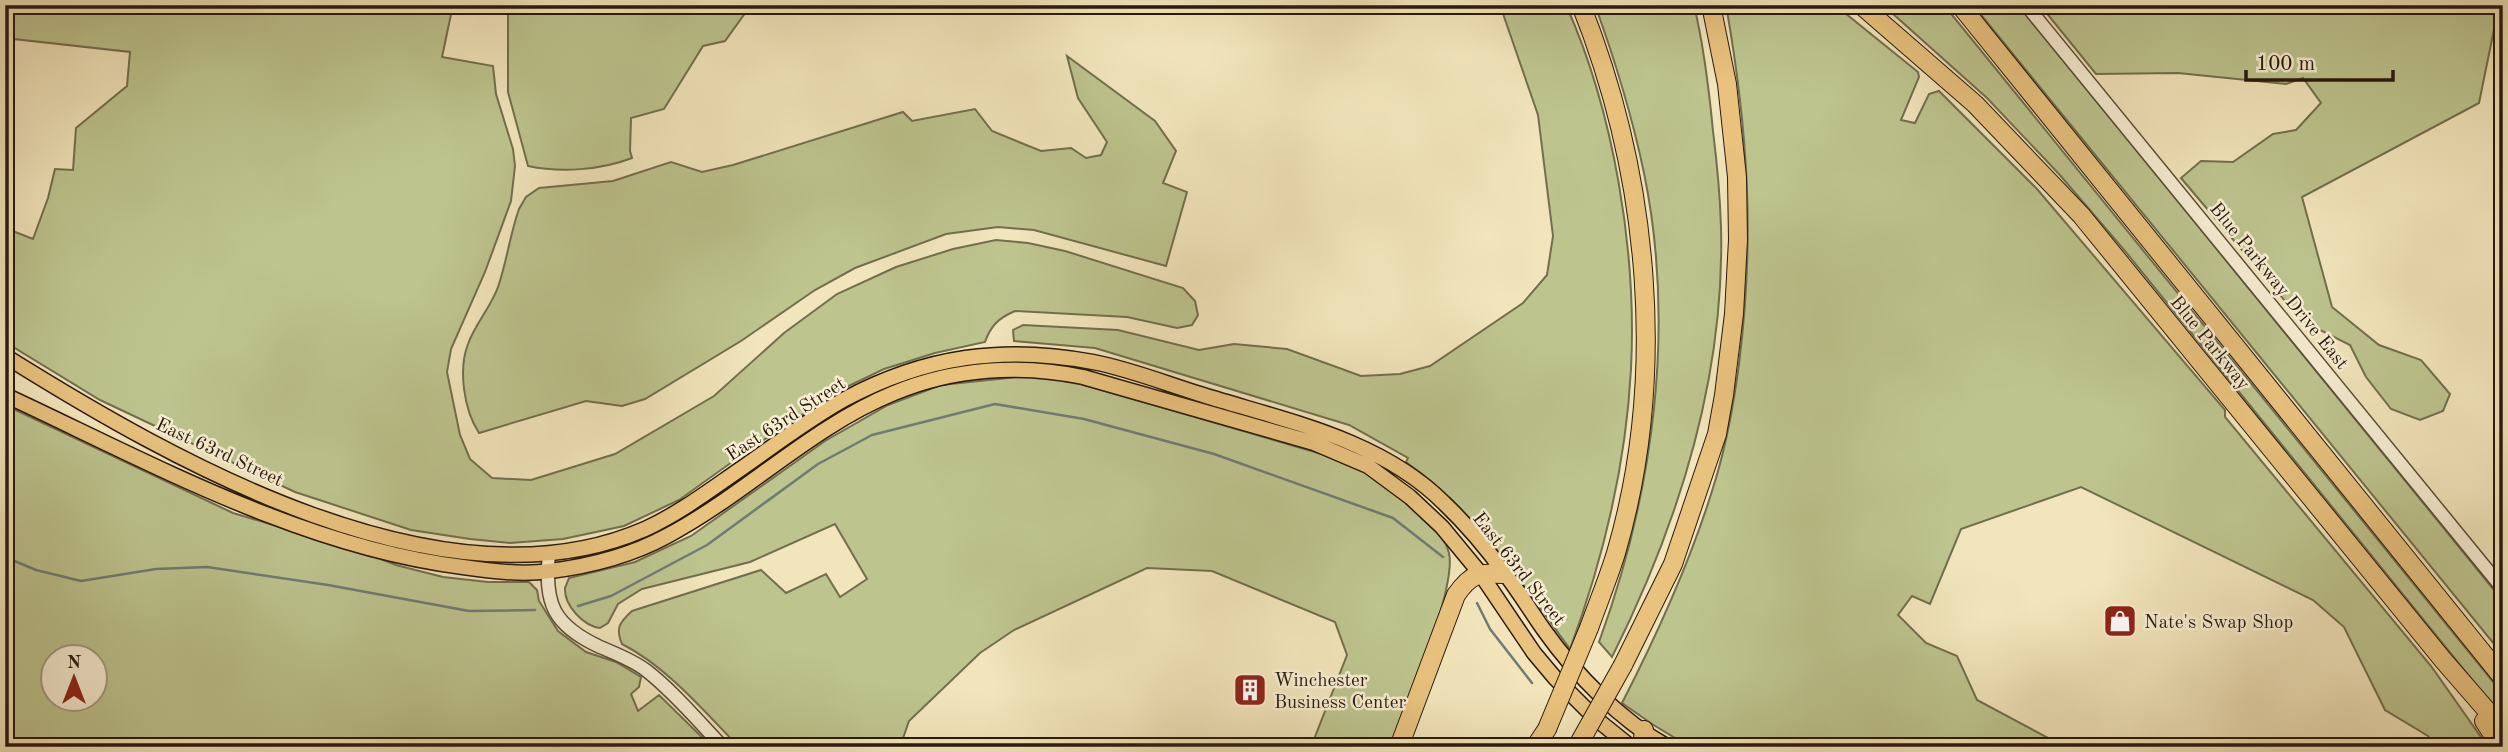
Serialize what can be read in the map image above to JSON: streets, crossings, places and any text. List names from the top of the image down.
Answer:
{
  "streets": {
    "highway": ["Blue Parkway"],
    "main road": ["East 63rd Street"],
    "street": ["Blue Parkway Drive East"]
  },
  "places": {
    "shop": ["Nate's Swap Shop"],
    "building": ["Winchester Business Center"]
  },
  "scale_bar": "100 m",
  "north": "top"
}
